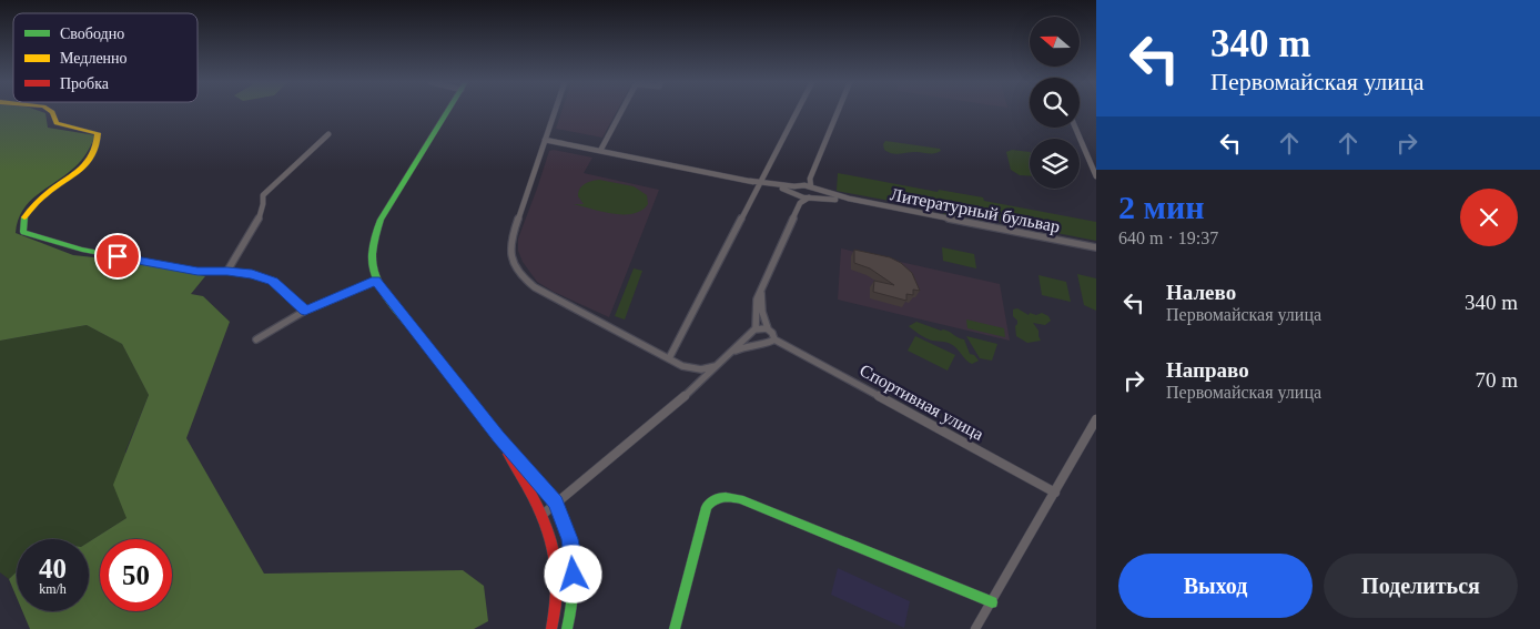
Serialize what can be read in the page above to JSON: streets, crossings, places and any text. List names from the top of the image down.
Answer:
{
  "streets": {
    "street": ["Литературный бульвар", "Спортивная улица"]
  },
  "legend": ["Свободно", "Медленно", "Пробка"],
  "north": "left",
  "page": {
    "turn": ["340 m", "Первомайская улица"],
    "heading": ["2 мин", "640 m · 19:37"],
    "list": [
      {
        "name": "Налево",
        "note": "Первомайская улица",
        "value": "340 m"
      },
      {
        "name": "Направо",
        "note": "Первомайская улица",
        "value": "70 m"
      }
    ],
    "speed": "40 km/h",
    "limit": "50",
    "buttons": ["Выход", "Поделиться"]
  }
}
